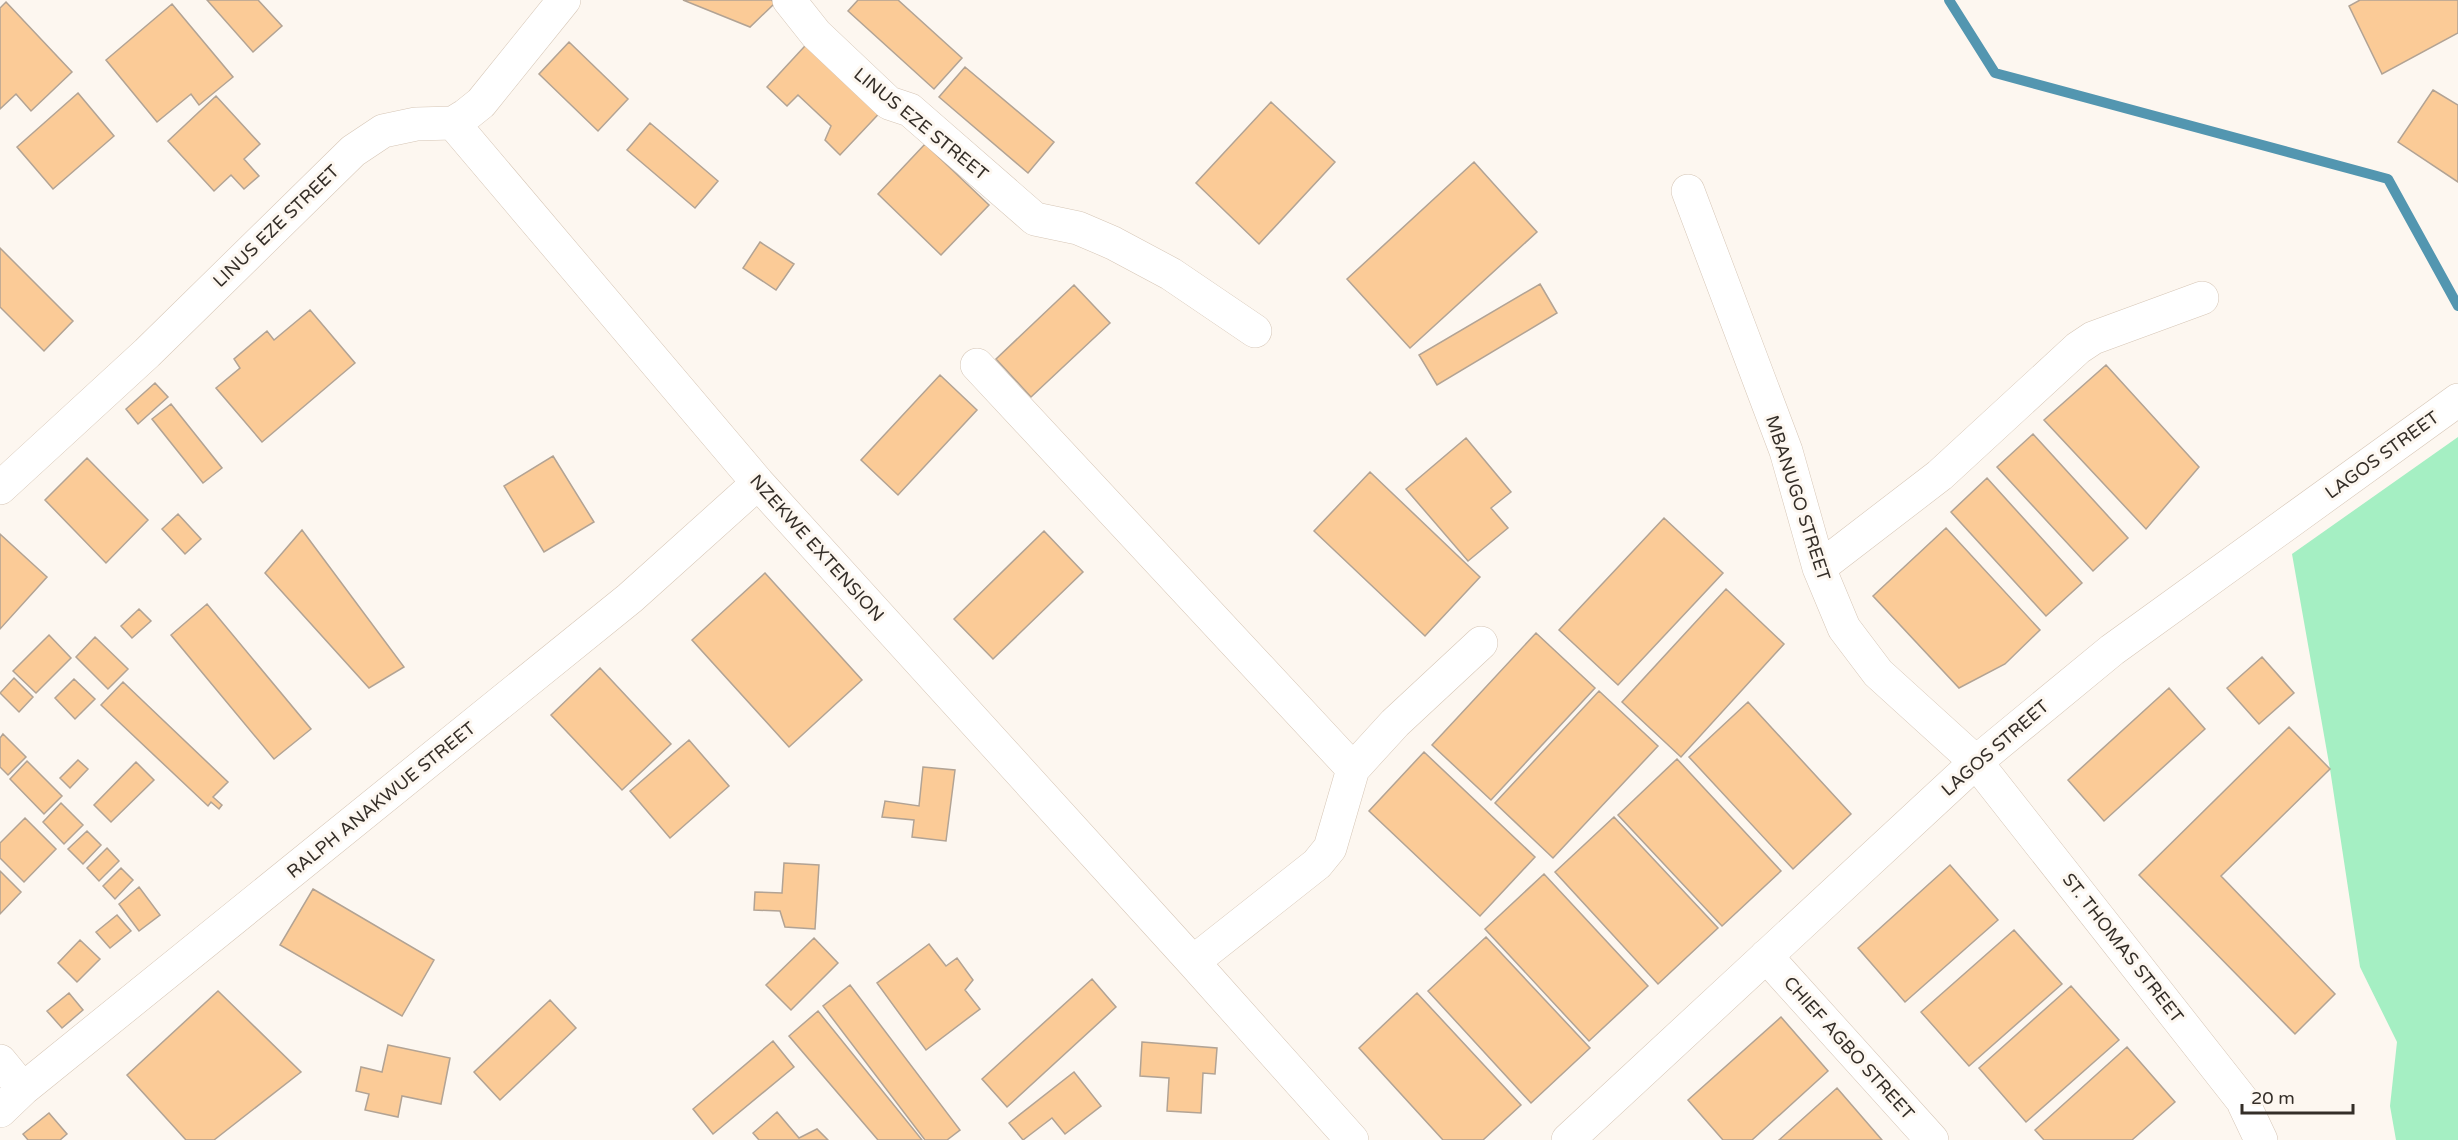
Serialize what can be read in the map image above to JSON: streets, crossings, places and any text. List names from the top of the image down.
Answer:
{
  "streets": {
    "street": [
      "LINUS EZE STREET",
      "LAGOS STREET",
      "MBANUGO STREET",
      "NZEKWE EXTENSION",
      "RALPH ANAKWUE STREET",
      "ST. THOMAS STREET",
      "CHIEF AGBO STREET"
    ]
  },
  "crossings": [
    ["LINUS EZE STREET", "NZEKWE EXTENSION"],
    ["LAGOS STREET", "MBANUGO STREET"],
    ["LAGOS STREET", "ST. THOMAS STREET"],
    ["LAGOS STREET", "CHIEF AGBO STREET"],
    ["MBANUGO STREET", "ST. THOMAS STREET"],
    ["NZEKWE EXTENSION", "RALPH ANAKWUE STREET"]
  ],
  "scale_bar": "20 m"
}
